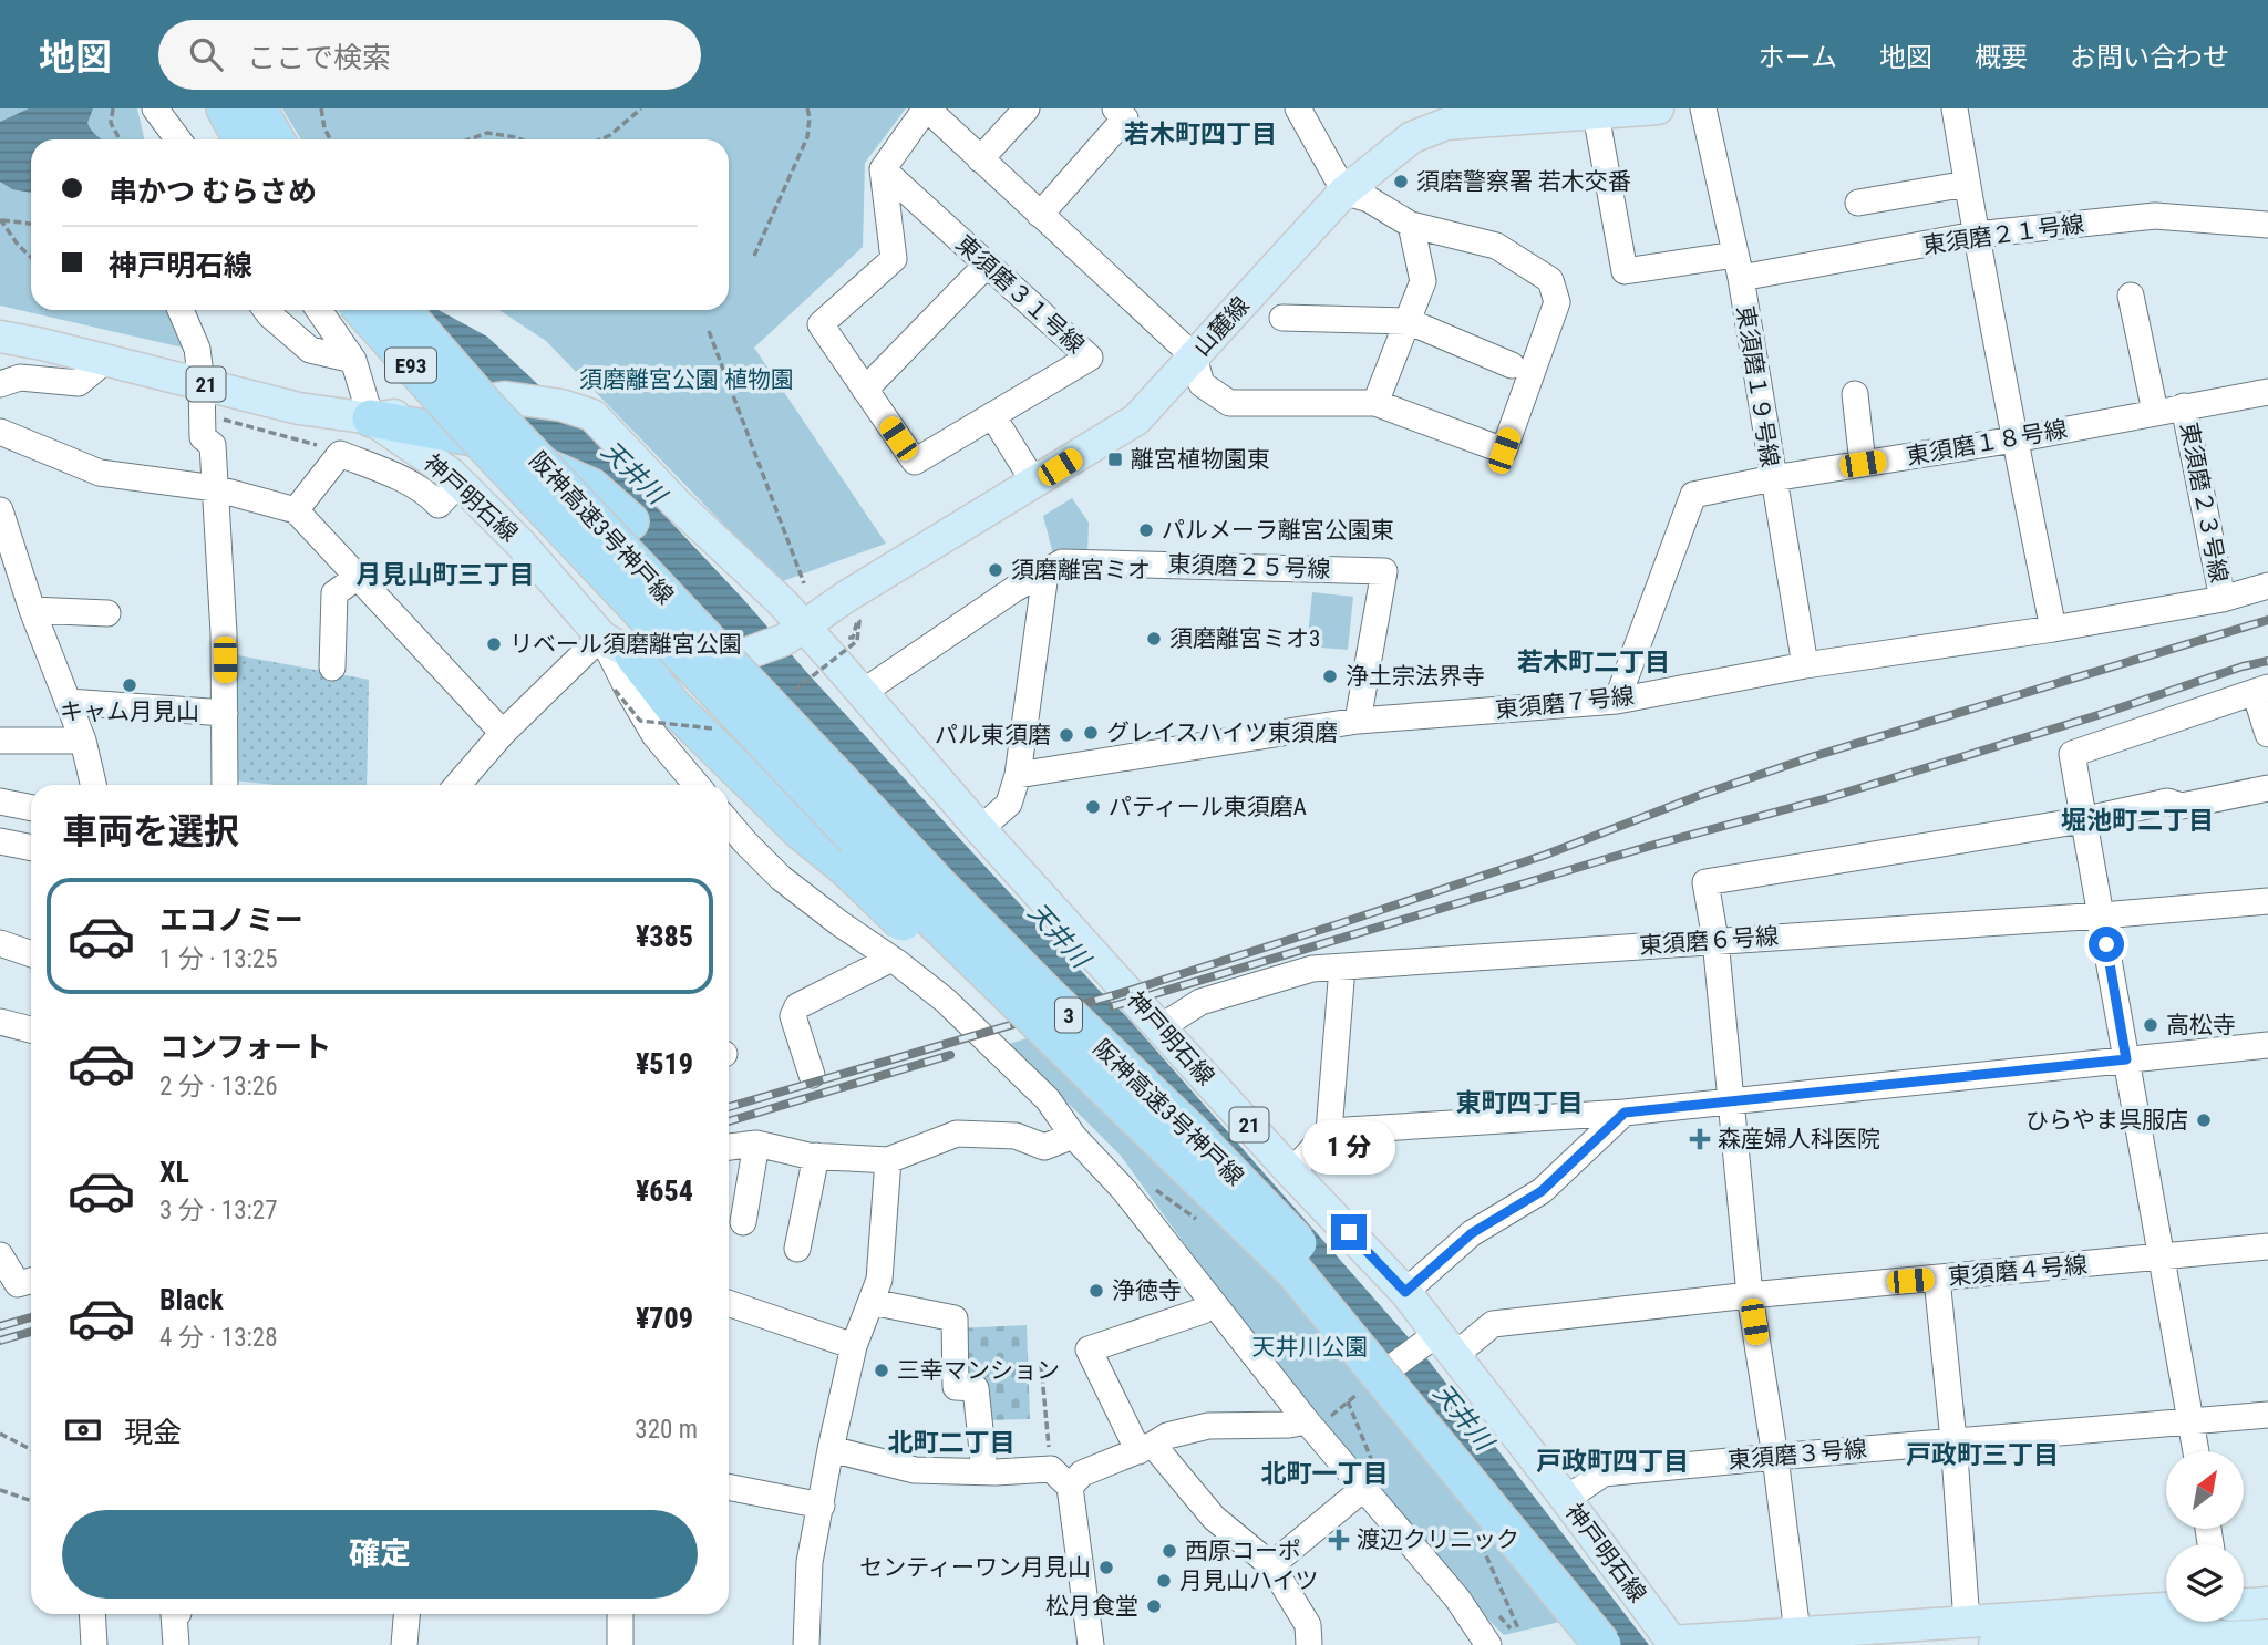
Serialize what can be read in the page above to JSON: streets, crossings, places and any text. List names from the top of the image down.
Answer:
{
  "streets": {
    "highway": ["E93", "阪神高速3号神戸線", "3"],
    "main road": ["山麓線", "21", "神戸明石線"],
    "street": [
      "東須磨２１号線",
      "東須磨３１号線",
      "東須磨１９号線",
      "東須磨１８号線",
      "東須磨２３号線",
      "東須磨２５号線",
      "東須磨７号線",
      "東須磨６号線",
      "東須磨４号線",
      "東須磨３号線"
    ]
  },
  "crossings": [
    ["東須磨２１号線", "山麓線"],
    ["東須磨２１号線", "東須磨１９号線"],
    ["山麓線", "神戸明石線"],
    ["E93", "神戸明石線"],
    ["E93", "阪神高速3号神戸線"],
    ["東須磨１９号線", "東須磨１８号線"],
    ["東須磨１９号線", "東須磨７号線"],
    ["東須磨１８号線", "東須磨２３号線"],
    ["東須磨１８号線", "東須磨７号線"],
    ["神戸明石線", "阪神高速3号神戸線"],
    ["神戸明石線", "東須磨２５号線"],
    ["神戸明石線", "東須磨６号線"],
    ["神戸明石線", "東須磨４号線"],
    ["神戸明石線", "東須磨３号線"],
    ["東須磨２３号線", "東須磨７号線"],
    ["東須磨２５号線", "東須磨７号線"]
  ],
  "districts": [
    "若木町四丁目",
    "月見山町三丁目",
    "若木町二丁目",
    "堀池町二丁目",
    "東町四丁目",
    "北町二丁目",
    "戸政町三丁目",
    "戸政町四丁目",
    "北町一丁目"
  ],
  "water": ["天井川"],
  "parks": ["須磨離宮公園 植物園", "天井川公園"],
  "places": {
    "other": [
      "須磨警察署 若木交番",
      "パルメーラ離宮公園東",
      "須磨離宮ミオ",
      "須磨離宮ミオ3",
      "リベール須磨離宮公園",
      "浄土宗法界寺",
      "キャム月見山",
      "グレイスハイツ東須磨",
      "パル東須磨",
      "パティール東須磨A",
      "高松寺",
      "ひらやま呉服店",
      "浄徳寺",
      "三幸マンション",
      "西原コーポ",
      "センティーワン月見山",
      "月見山ハイツ",
      "松月食堂"
    ],
    "transit": ["離宮植物園東"],
    "health": ["森産婦人科医院", "渡辺クリニック"]
  },
  "north": "top right",
  "page": {
    "header": "地図",
    "search": "ここで検索",
    "nav": [
      "ホーム",
      "地図",
      "概要",
      "お問い合わせ"
    ],
    "banner": ["串かつ むらさめ", "神戸明石線"],
    "heading": "車両を選択",
    "list": [
      {
        "name": "エコノミー",
        "note": "1 分 · 13:25",
        "value": "¥385"
      },
      {
        "name": "コンフォート",
        "note": "2 分 · 13:26",
        "value": "¥519"
      },
      {
        "name": "XL",
        "note": "3 分 · 13:27",
        "value": "¥654"
      },
      {
        "name": "Black",
        "note": "4 分 · 13:28",
        "value": "¥709"
      }
    ],
    "bubble": "1 分",
    "pay": ["現金", "320 m"],
    "buttons": "確定"
  }
}
